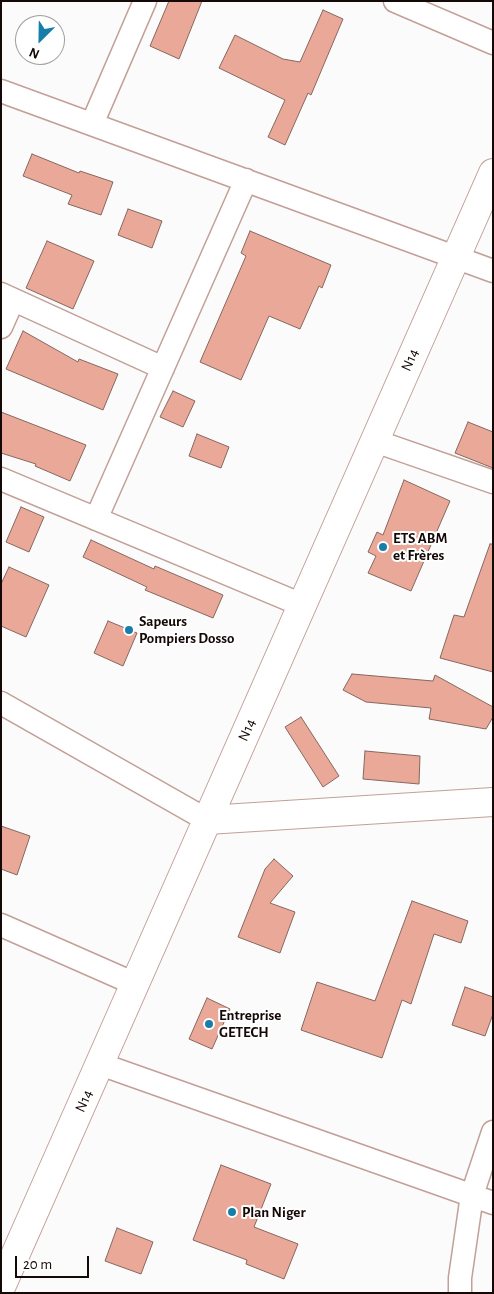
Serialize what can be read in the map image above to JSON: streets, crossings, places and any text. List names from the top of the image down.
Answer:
{
  "streets": {
    "main road": ["N14"]
  },
  "places": [
    "ETS ABM et Frères",
    "Sapeurs Pompiers Dosso",
    "Entreprise GETECH",
    "Plan Niger"
  ],
  "scale_bar": "20 m",
  "north": "bottom left"
}
